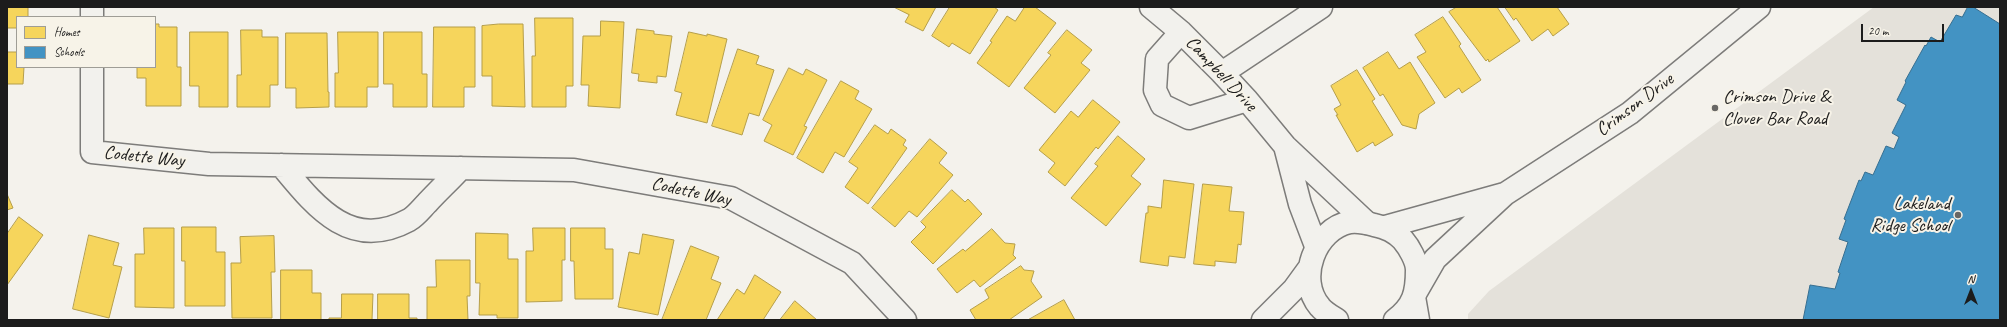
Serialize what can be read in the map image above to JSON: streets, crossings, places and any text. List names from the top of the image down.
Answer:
{
  "streets": {
    "street": ["Campbell Drive", "Crimson Drive", "Codette Way"]
  },
  "crossings": [
    ["Campbell Drive", "Crimson Drive"]
  ],
  "places": ["Crimson Drive & Clover Bar Road", "Lakeland Ridge School"],
  "legend": ["Homes", "Schools"],
  "scale_bar": "20 m",
  "north": "top"
}
